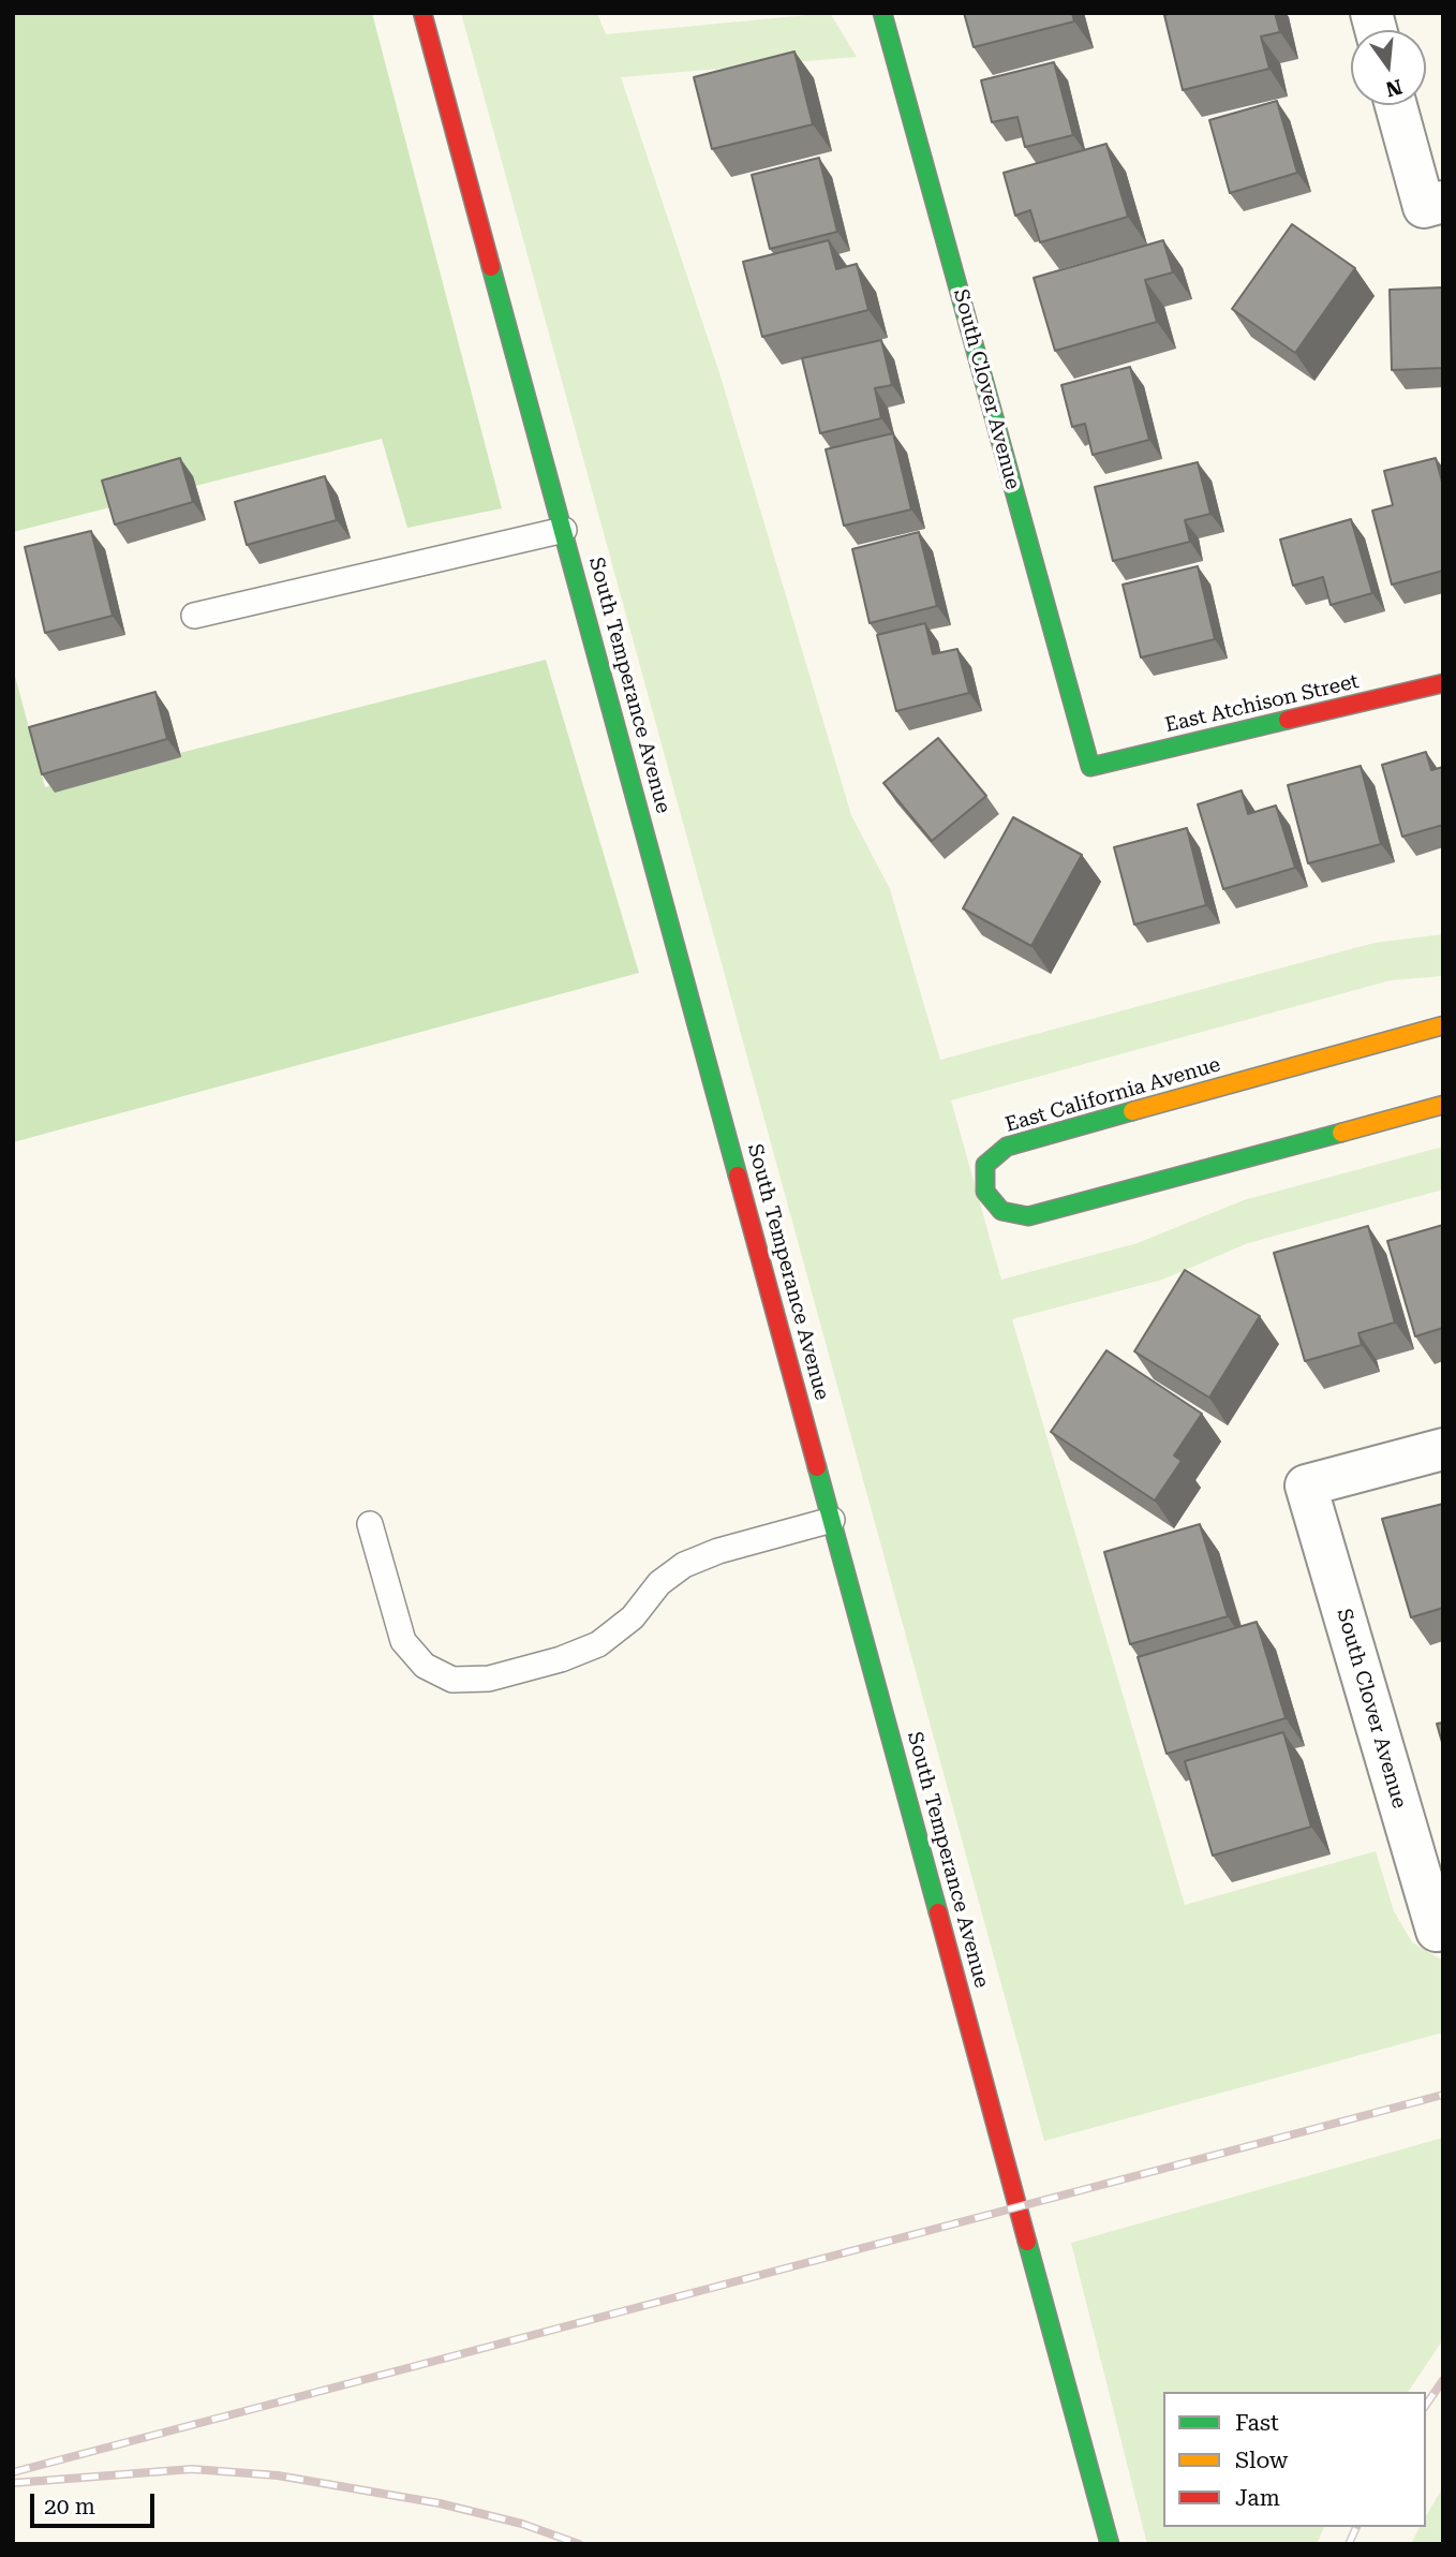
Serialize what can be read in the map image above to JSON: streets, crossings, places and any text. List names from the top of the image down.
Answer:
{
  "streets": {
    "main road": [
      "South Clover Avenue",
      "South Temperance Avenue",
      "East Atchison Street",
      "East California Avenue"
    ]
  },
  "crossings": [
    ["South Clover Avenue", "East Atchison Street"]
  ],
  "legend": ["Fast", "Slow", "Jam"],
  "scale_bar": "20 m",
  "north": "bottom"
}
